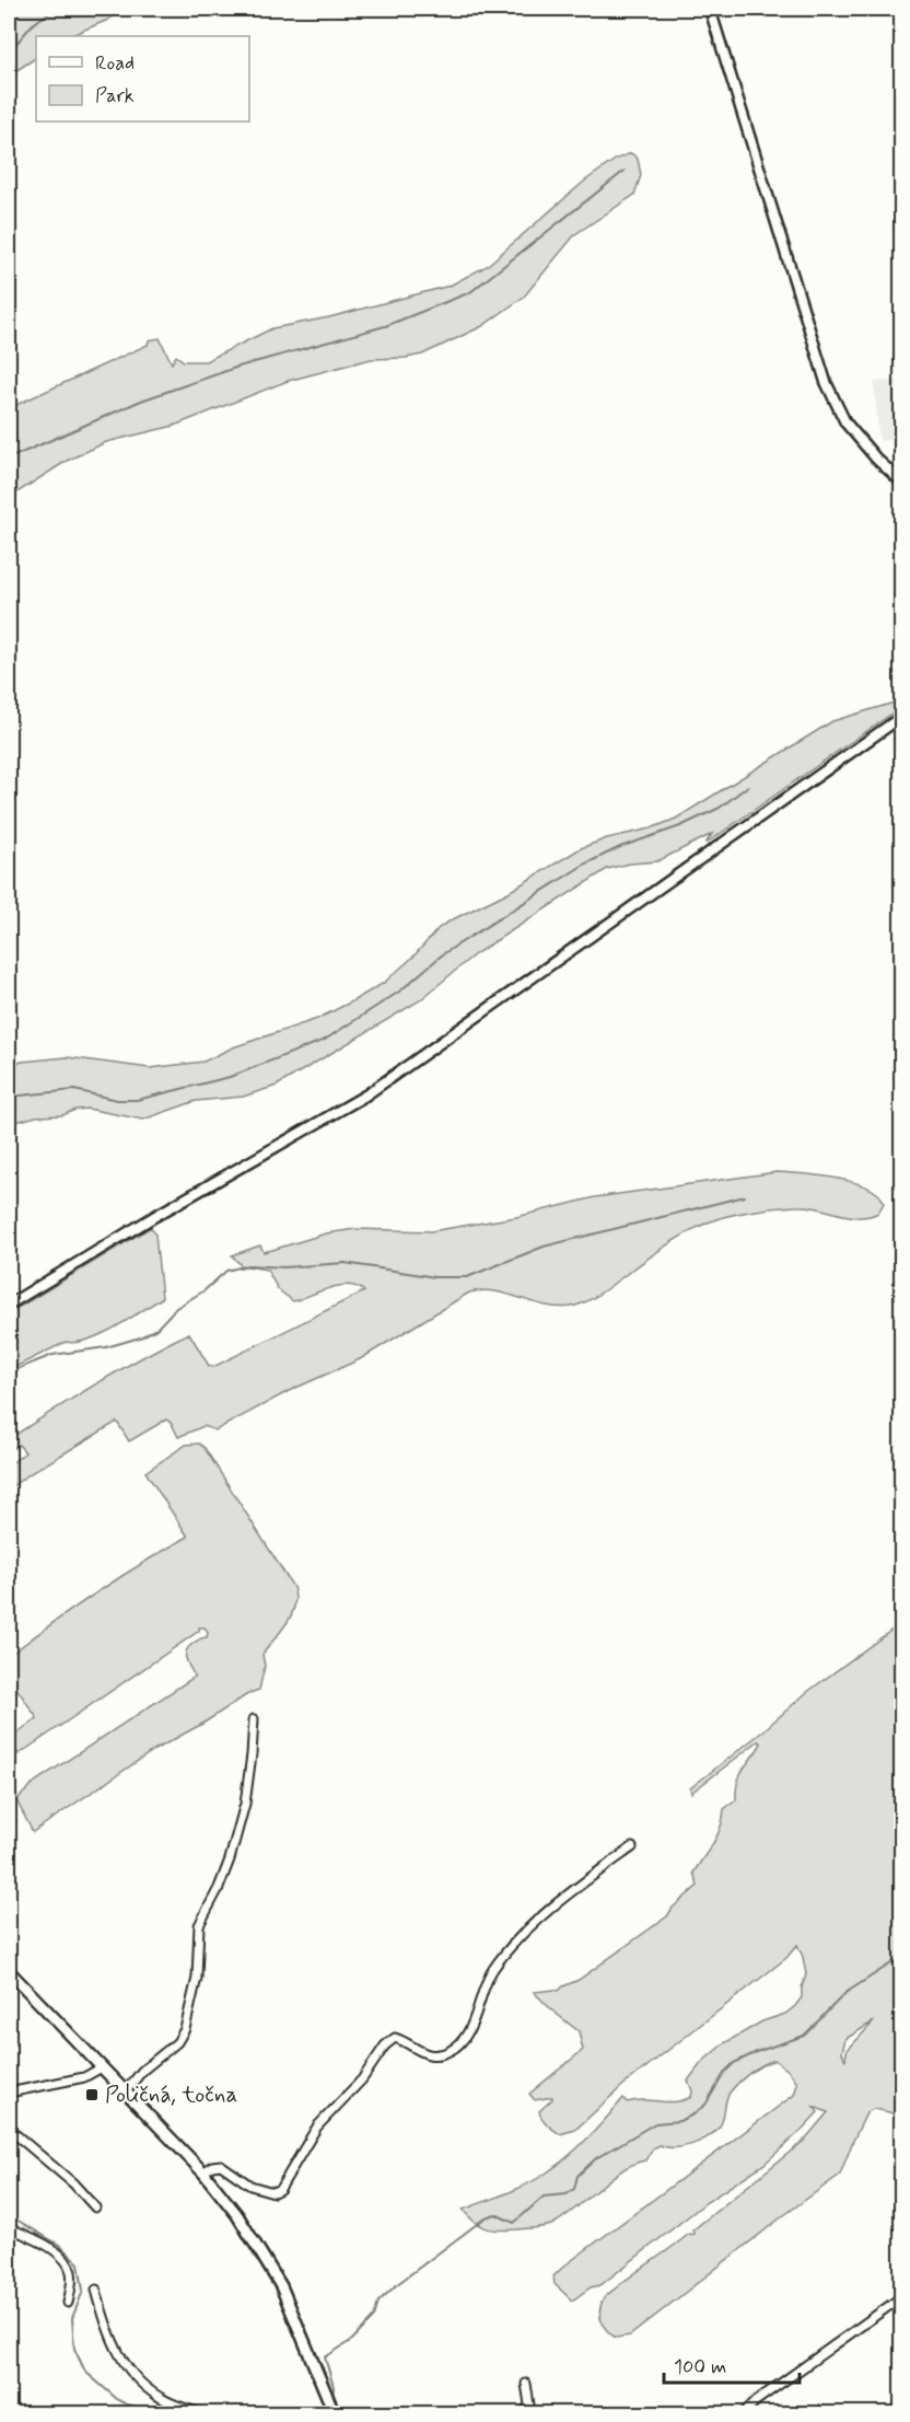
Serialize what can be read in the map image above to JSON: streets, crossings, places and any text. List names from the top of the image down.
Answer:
{
  "places": {
    "transit": ["Poličná, točna"]
  },
  "legend": ["Road", "Park"],
  "scale_bar": "100 m"
}
